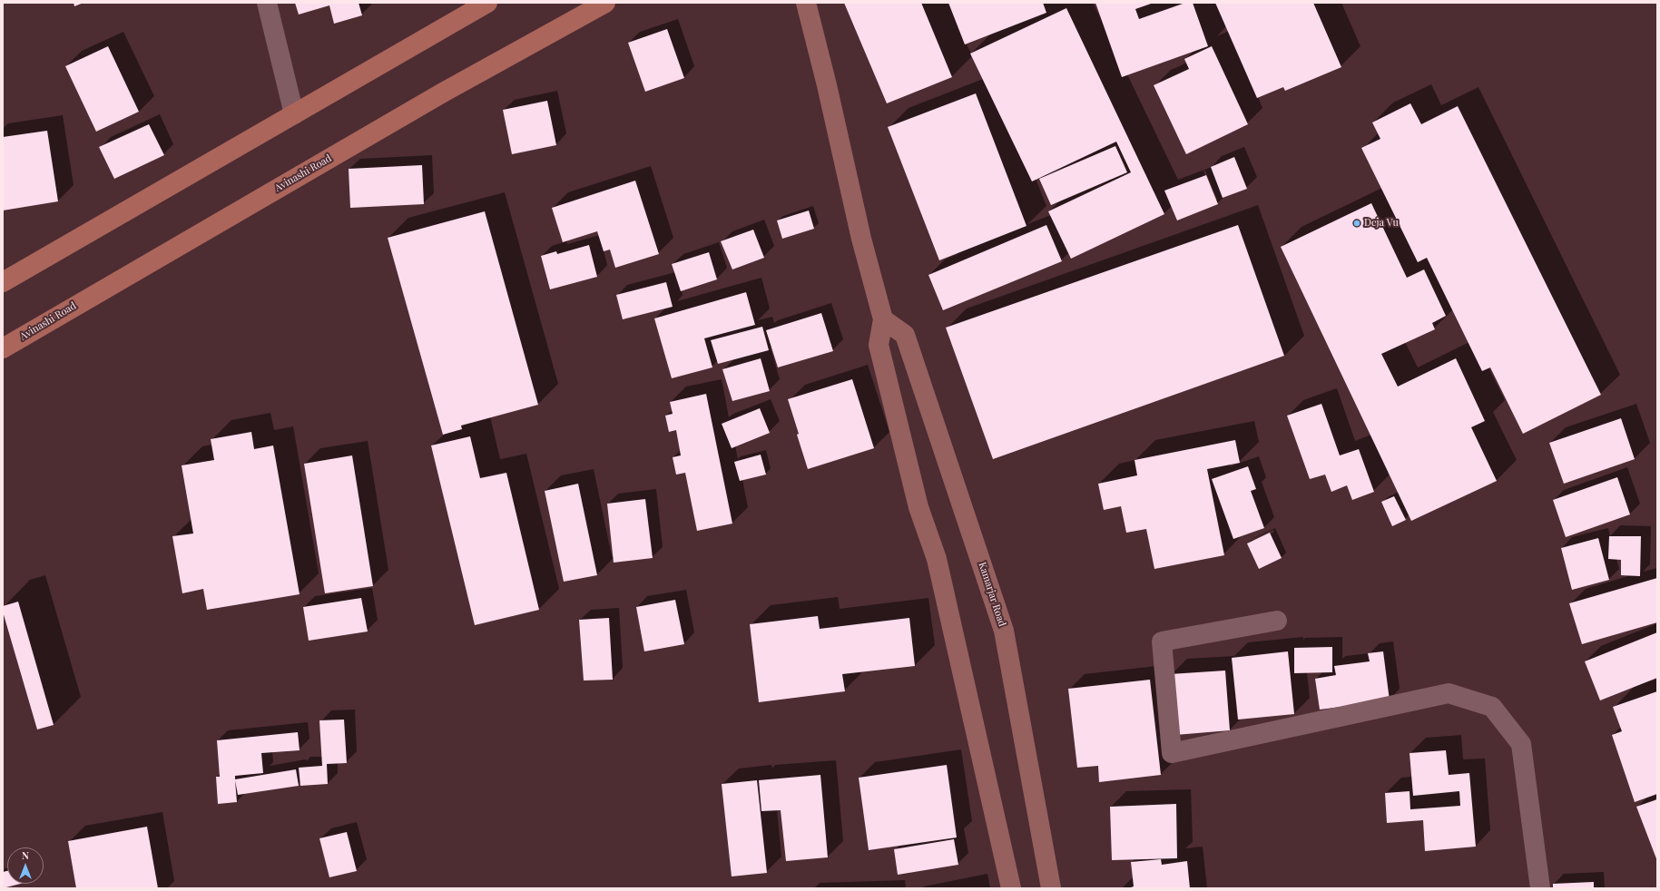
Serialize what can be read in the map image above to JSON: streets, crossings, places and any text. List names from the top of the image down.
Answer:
{
  "streets": {
    "main road": ["Avinashi Road", "Kamarjar Road"]
  },
  "places": ["Deja Vu"],
  "north": "top"
}
